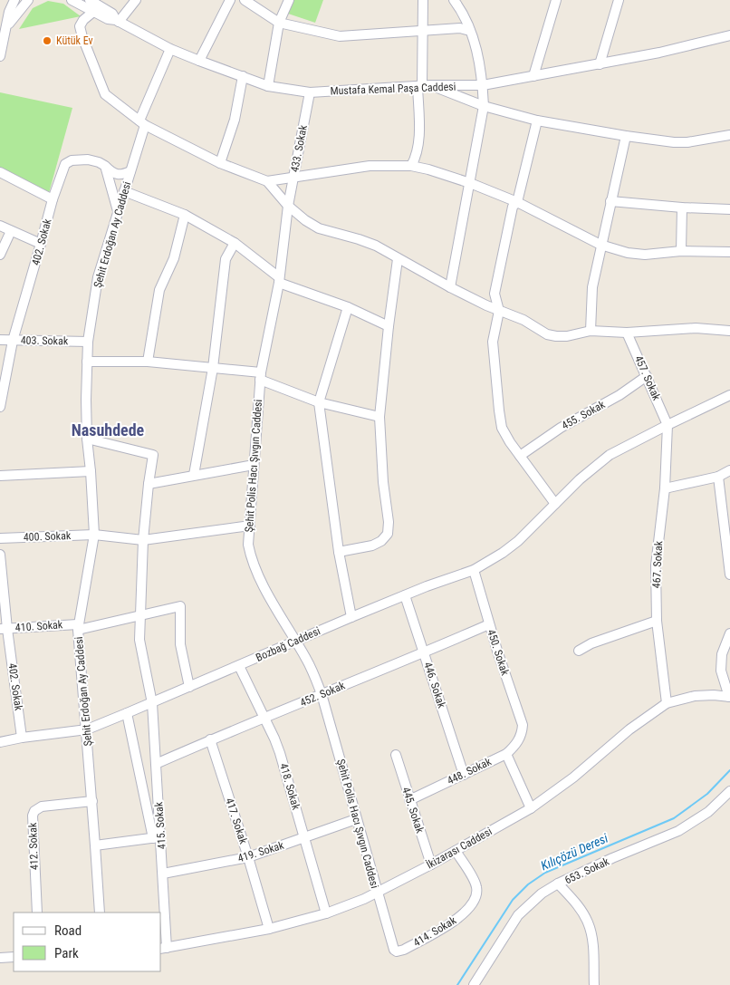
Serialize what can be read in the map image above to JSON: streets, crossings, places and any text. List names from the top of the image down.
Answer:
{
  "streets": {
    "street": [
      "Mustafa Kemal Paşa Caddesi",
      "433. Sokak",
      "Şehit Erdoğan Ay Caddesi",
      "402. Sokak",
      "403. Sokak",
      "457. Sokak",
      "455. Sokak",
      "Şehit Polis Hacı Şıvgın Caddesi",
      "400. Sokak",
      "467. Sokak",
      "410. Sokak",
      "Bozbağ Caddesi",
      "450. Sokak",
      "446. Sokak",
      "452. Sokak",
      "448. Sokak",
      "418. Sokak",
      "445. Sokak",
      "417. Sokak",
      "415. Sokak",
      "412. Sokak",
      "İkizarası Caddesi",
      "419. Sokak",
      "653. Sokak",
      "414. Sokak"
    ]
  },
  "crossings": [
    ["Mustafa Kemal Paşa Caddesi", "433. Sokak"],
    ["Mustafa Kemal Paşa Caddesi", "Şehit Erdoğan Ay Caddesi"],
    ["433. Sokak", "Şehit Polis Hacı Şıvgın Caddesi"],
    ["Şehit Erdoğan Ay Caddesi", "403. Sokak"],
    ["Şehit Erdoğan Ay Caddesi", "400. Sokak"],
    ["Şehit Erdoğan Ay Caddesi", "410. Sokak"],
    ["Şehit Erdoğan Ay Caddesi", "Bozbağ Caddesi"],
    ["Şehit Erdoğan Ay Caddesi", "415. Sokak"],
    ["Şehit Erdoğan Ay Caddesi", "412. Sokak"],
    ["402. Sokak", "403. Sokak"],
    ["402. Sokak", "410. Sokak"],
    ["402. Sokak", "Bozbağ Caddesi"],
    ["457. Sokak", "455. Sokak"],
    ["457. Sokak", "467. Sokak"],
    ["457. Sokak", "Bozbağ Caddesi"],
    ["Şehit Polis Hacı Şıvgın Caddesi", "400. Sokak"],
    ["Şehit Polis Hacı Şıvgın Caddesi", "Bozbağ Caddesi"],
    ["Şehit Polis Hacı Şıvgın Caddesi", "452. Sokak"],
    ["Şehit Polis Hacı Şıvgın Caddesi", "İkizarası Caddesi"],
    ["Şehit Polis Hacı Şıvgın Caddesi", "419. Sokak"],
    ["Şehit Polis Hacı Şıvgın Caddesi", "414. Sokak"],
    ["400. Sokak", "415. Sokak"],
    ["467. Sokak", "Bozbağ Caddesi"],
    ["467. Sokak", "İkizarası Caddesi"],
    ["410. Sokak", "Bozbağ Caddesi"],
    ["410. Sokak", "415. Sokak"],
    ["Bozbağ Caddesi", "450. Sokak"],
    ["Bozbağ Caddesi", "446. Sokak"],
    ["Bozbağ Caddesi", "418. Sokak"],
    ["Bozbağ Caddesi", "415. Sokak"],
    ["450. Sokak", "452. Sokak"],
    ["450. Sokak", "448. Sokak"],
    ["446. Sokak", "452. Sokak"],
    ["446. Sokak", "448. Sokak"],
    ["452. Sokak", "418. Sokak"],
    ["452. Sokak", "417. Sokak"],
    ["452. Sokak", "415. Sokak"],
    ["448. Sokak", "445. Sokak"],
    ["418. Sokak", "İkizarası Caddesi"],
    ["418. Sokak", "419. Sokak"],
    ["445. Sokak", "İkizarası Caddesi"],
    ["417. Sokak", "İkizarası Caddesi"],
    ["417. Sokak", "419. Sokak"],
    ["415. Sokak", "İkizarası Caddesi"],
    ["415. Sokak", "419. Sokak"],
    ["İkizarası Caddesi", "414. Sokak"]
  ],
  "districts": ["Nasuhdede"],
  "water": ["Kılıçözü Deresi"],
  "places": ["Kütük Ev"],
  "legend": ["Road", "Park"]
}
